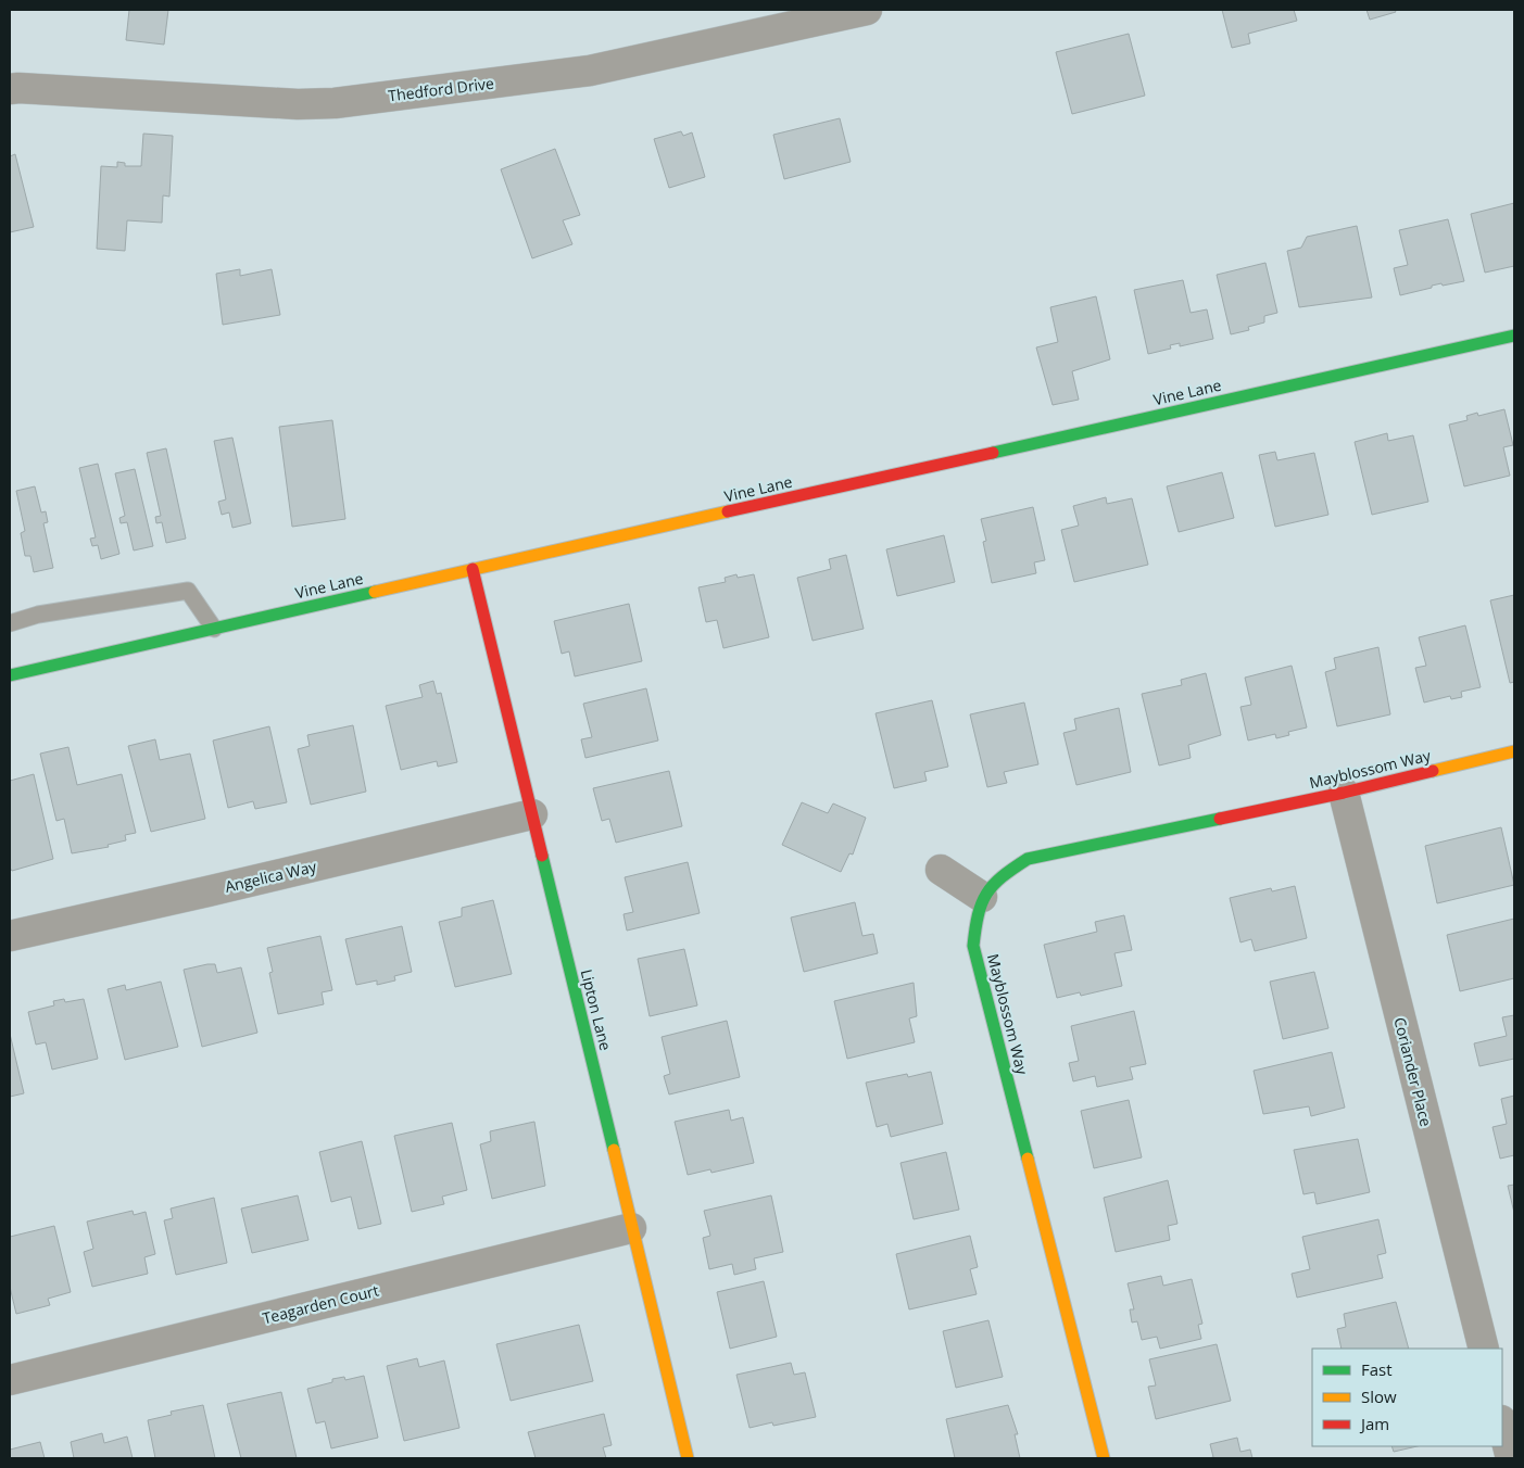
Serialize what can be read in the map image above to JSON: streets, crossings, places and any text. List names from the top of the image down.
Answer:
{
  "streets": {
    "street": [
      "Thedford Drive",
      "Vine Lane",
      "Mayblossom Way",
      "Angelica Way",
      "Lipton Lane",
      "Coriander Place",
      "Teagarden Court"
    ]
  },
  "crossings": [
    ["Vine Lane", "Lipton Lane"],
    ["Mayblossom Way", "Coriander Place"],
    ["Angelica Way", "Lipton Lane"],
    ["Lipton Lane", "Teagarden Court"]
  ],
  "legend": ["Fast", "Slow", "Jam"]
}
